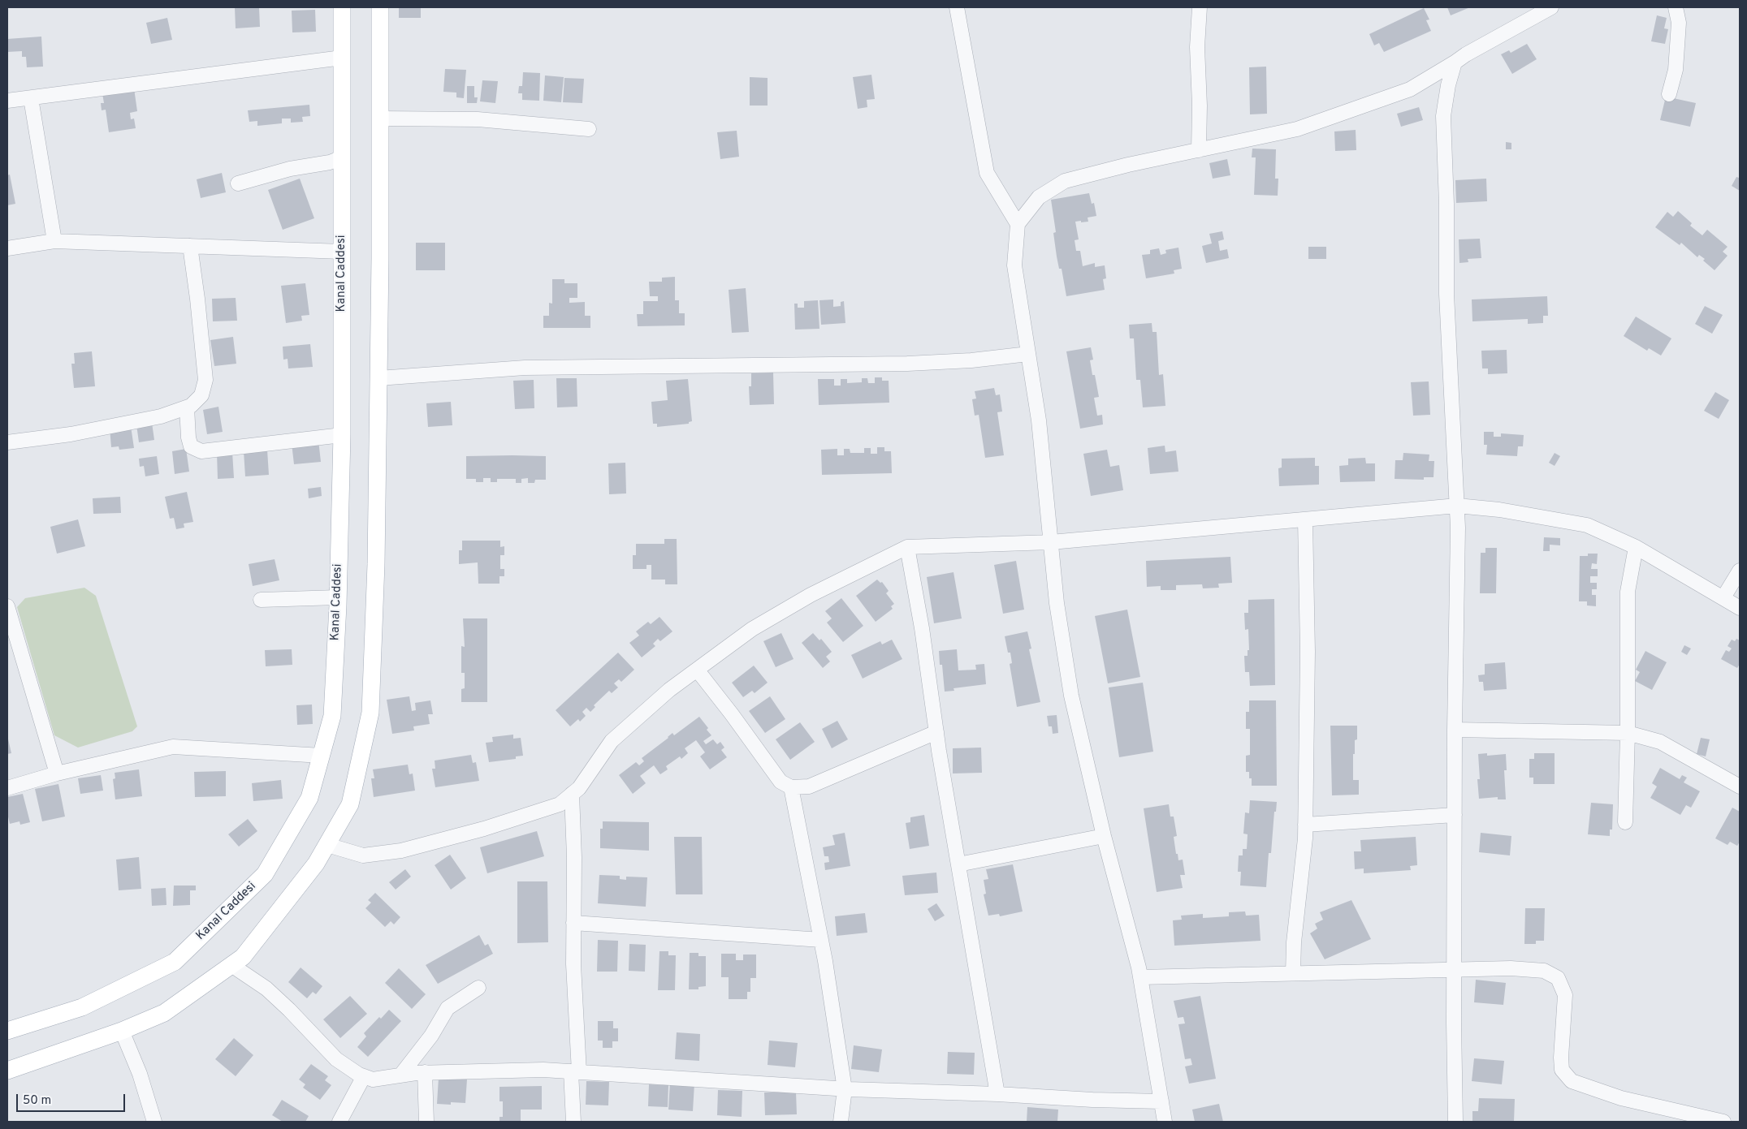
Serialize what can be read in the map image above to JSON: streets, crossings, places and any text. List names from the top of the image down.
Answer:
{
  "streets": {
    "main road": ["Kanal Caddesi"]
  },
  "scale_bar": "50 m"
}
